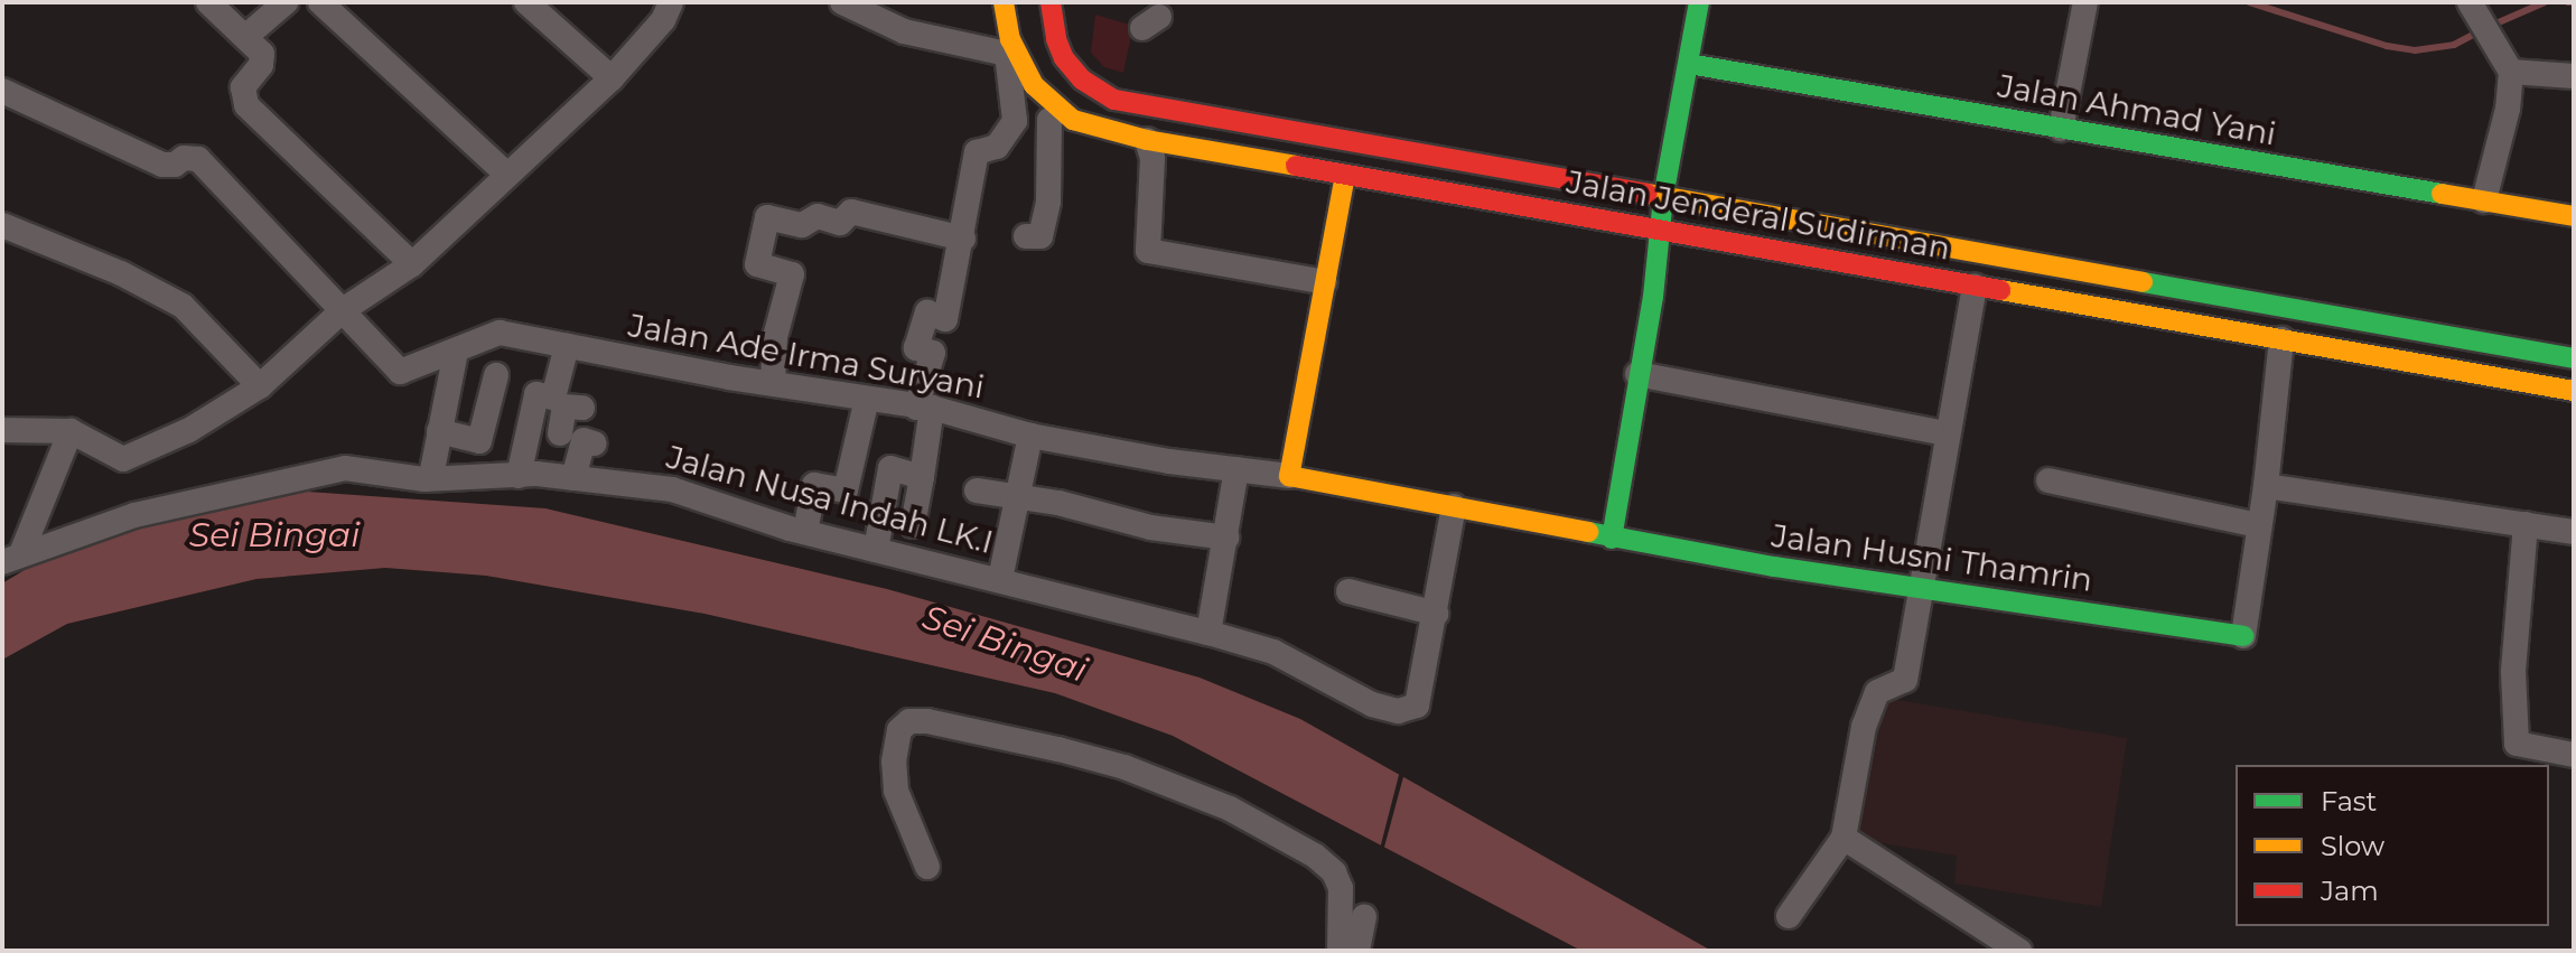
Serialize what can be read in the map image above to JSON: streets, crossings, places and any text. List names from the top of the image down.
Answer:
{
  "streets": {
    "main road": ["Jalan Ahmad Yani", "Jalan Jenderal Sudirman", "Jalan Husni Thamrin"],
    "street": ["Jalan Ade Irma Suryani", "Jalan Nusa Indah LK.I"]
  },
  "crossings": [
    ["Jalan Ade Irma Suryani", "Jalan Husni Thamrin"]
  ],
  "water": ["Sei Bingai"],
  "legend": ["Fast", "Slow", "Jam"]
}
